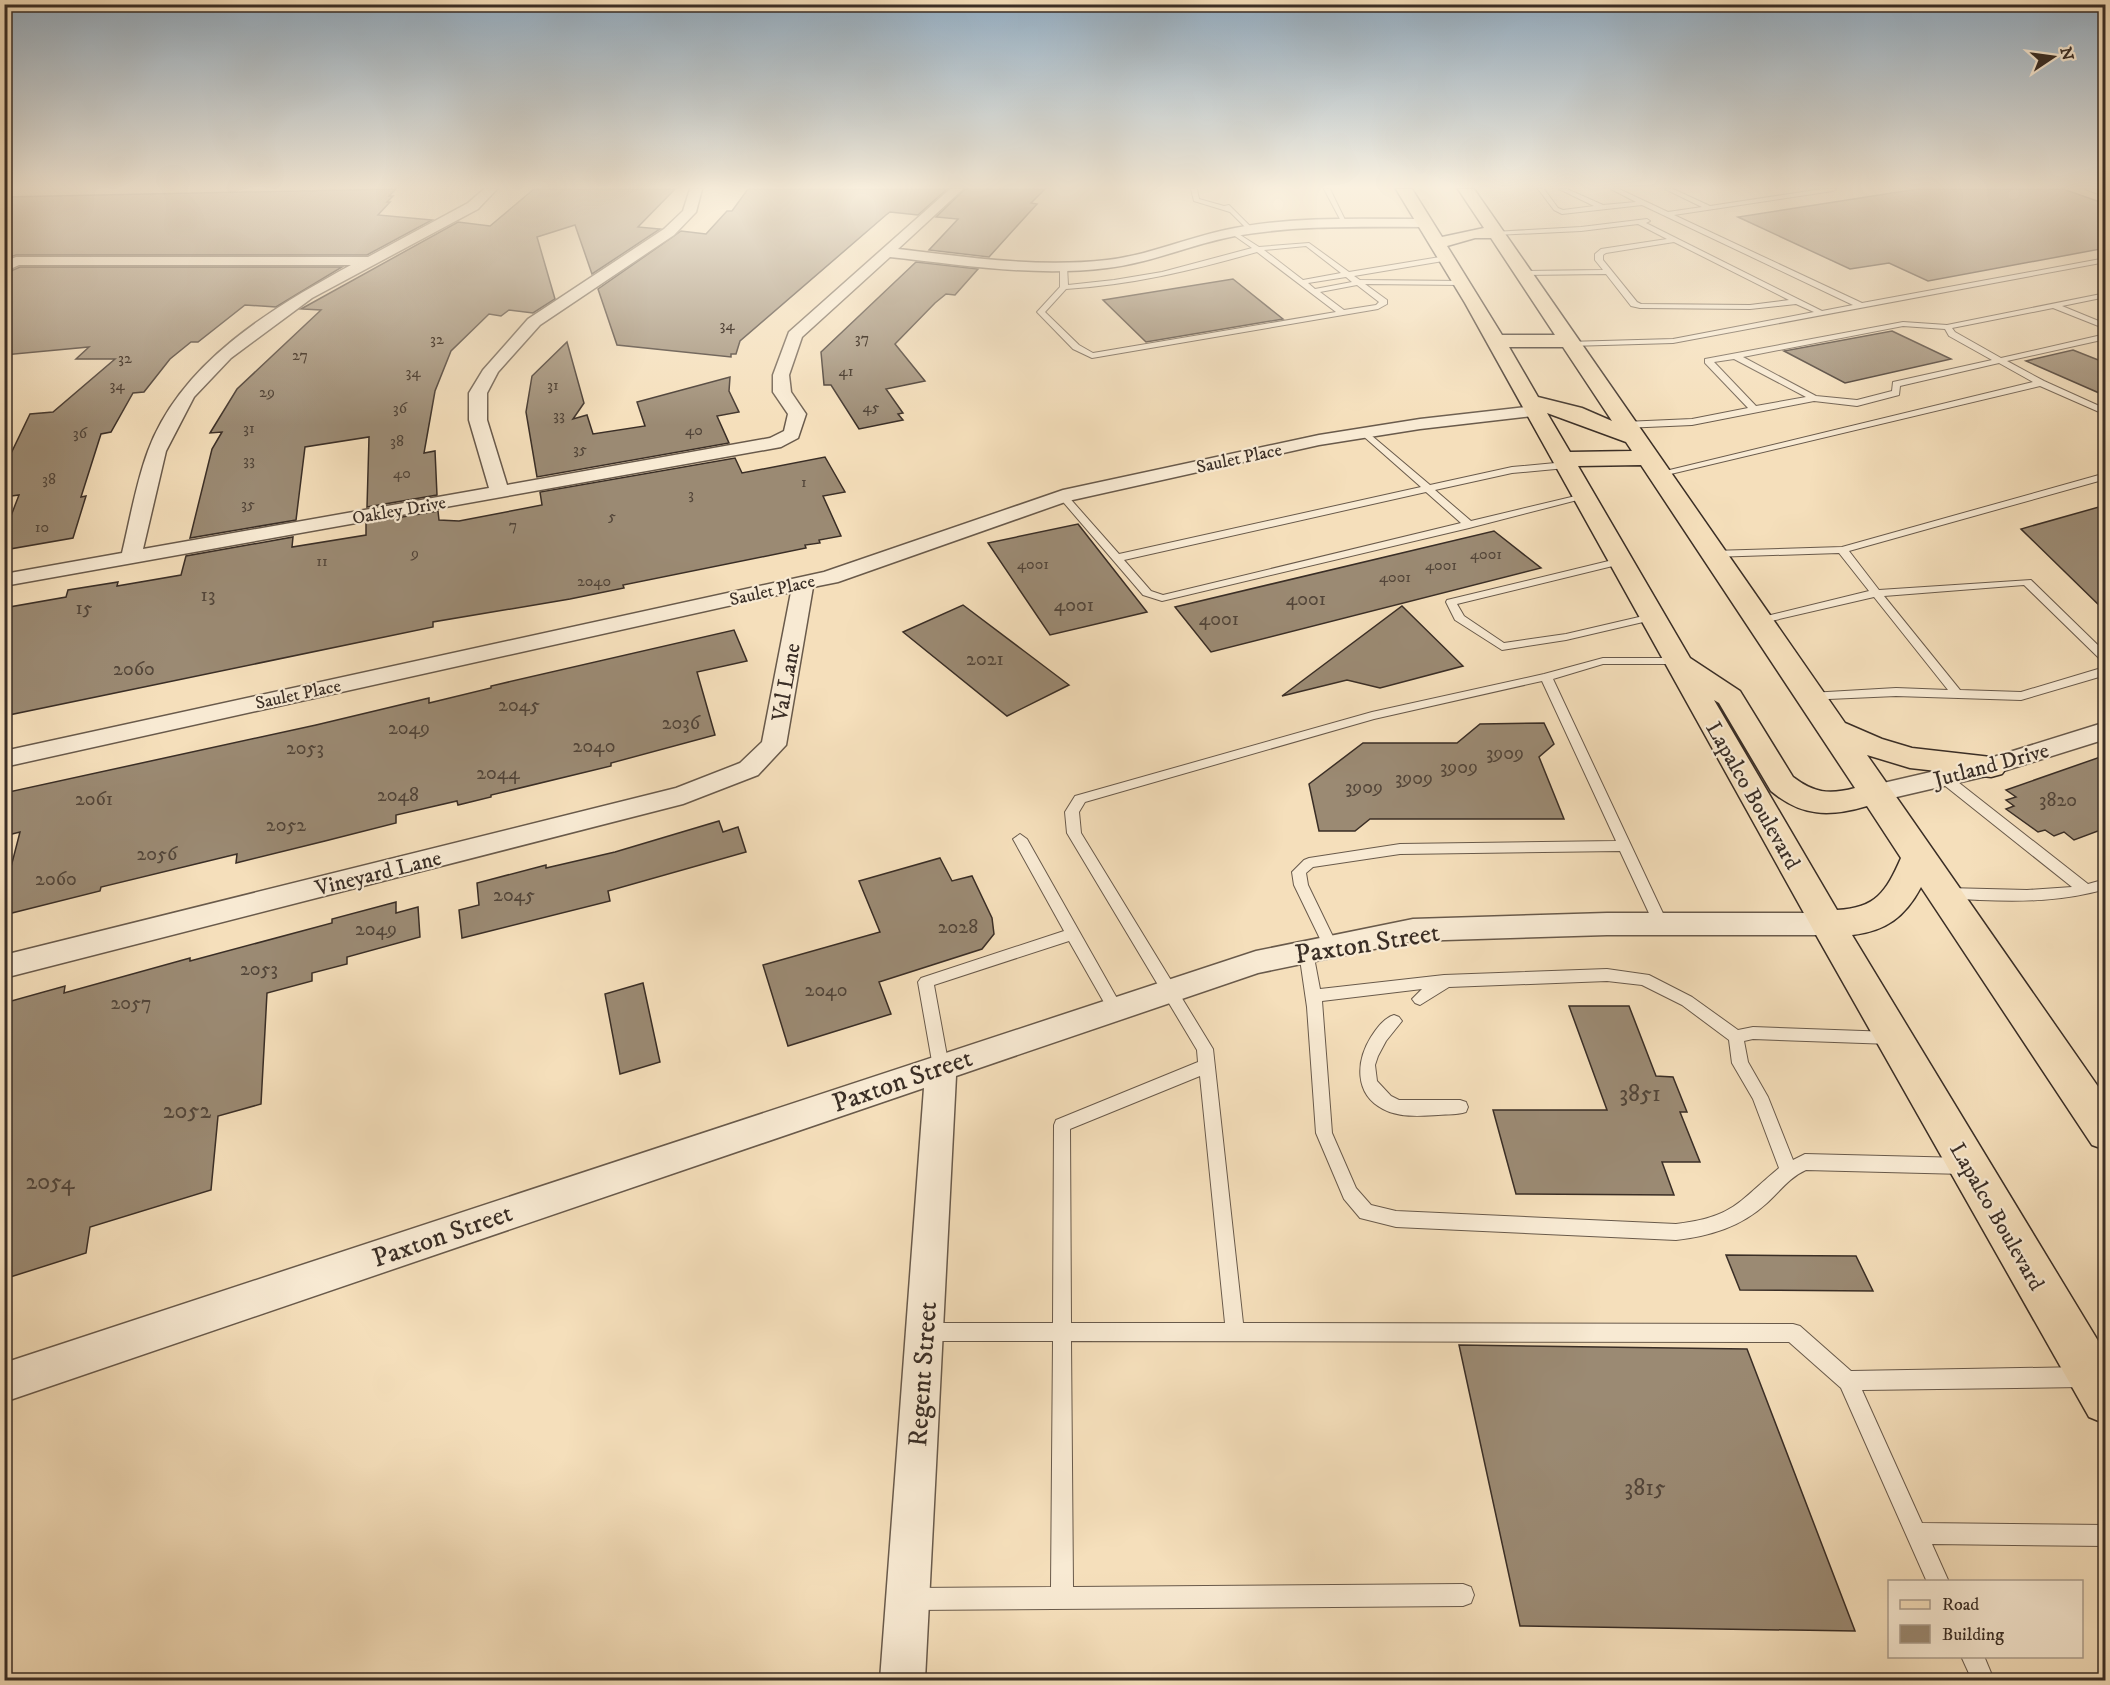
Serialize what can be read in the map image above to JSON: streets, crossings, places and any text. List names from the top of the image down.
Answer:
{
  "streets": {
    "main road": ["Lapalco Boulevard"],
    "street": [
      "Saulet Place",
      "Oakley Drive",
      "Val Lane",
      "Jutland Drive",
      "Vineyard Lane",
      "Paxton Street",
      "Regent Street"
    ]
  },
  "crossings": [
    ["Saulet Place", "Val Lane"],
    ["Saulet Place", "Lapalco Boulevard"],
    ["Val Lane", "Vineyard Lane"],
    ["Lapalco Boulevard", "Paxton Street"],
    ["Paxton Street", "Regent Street"]
  ],
  "house_numbers": [
    "34",
    "37",
    "32",
    "27",
    "32",
    "41",
    "34",
    "34",
    "31",
    "29",
    "45",
    "36",
    "33",
    "31",
    "40",
    "36",
    "38",
    "35",
    "33",
    "40",
    "38",
    "1",
    "3",
    "35",
    "5",
    "7",
    "10",
    "9",
    "4001",
    "11",
    "4001",
    "4001",
    "4001",
    "2040",
    "13",
    "4001",
    "4001",
    "15",
    "4001",
    "2021",
    "2060",
    "2045",
    "2036",
    "2049",
    "2040",
    "2053",
    "3909",
    "3909",
    "2044",
    "3909",
    "3909",
    "2048",
    "2061",
    "3820",
    "2052",
    "2056",
    "2060",
    "2045",
    "2028",
    "2049",
    "2053",
    "2040",
    "2057",
    "3851",
    "2052",
    "2054",
    "3815"
  ],
  "legend": ["Road", "Building"],
  "north": "right"
}
